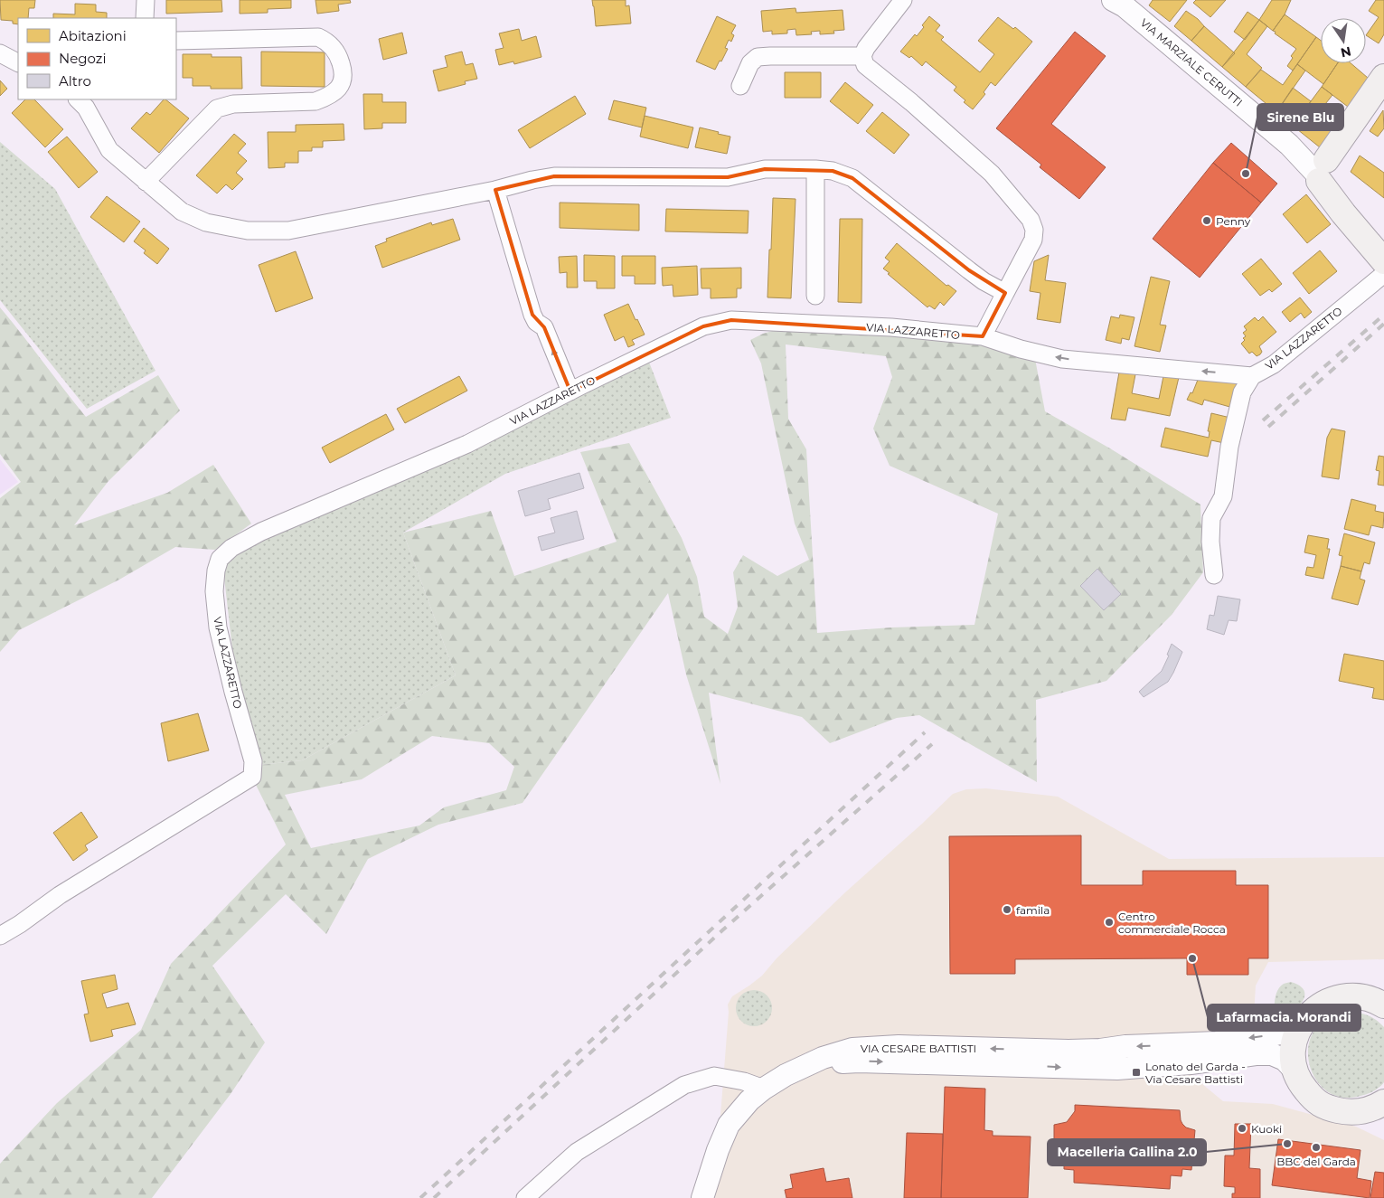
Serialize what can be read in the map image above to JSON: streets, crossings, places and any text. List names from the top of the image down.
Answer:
{
  "streets": {
    "street": ["VIA MARZIALE CERUTTI", "VIA LAZZARETTO", "VIA CESARE BATTISTI"]
  },
  "places": {
    "other": [
      "Sirene Blu",
      "Penny",
      "famila",
      "Centro commerciale Rocca",
      "Lafarmacia. Morandi",
      "Kuoki",
      "Macelleria Gallina 2.0",
      "BBC del Garda"
    ],
    "transit": ["Lonato del Garda - Via Cesare Battisti"]
  },
  "legend": ["Abitazioni", "Negozi", "Altro"],
  "north": "bottom"
}
